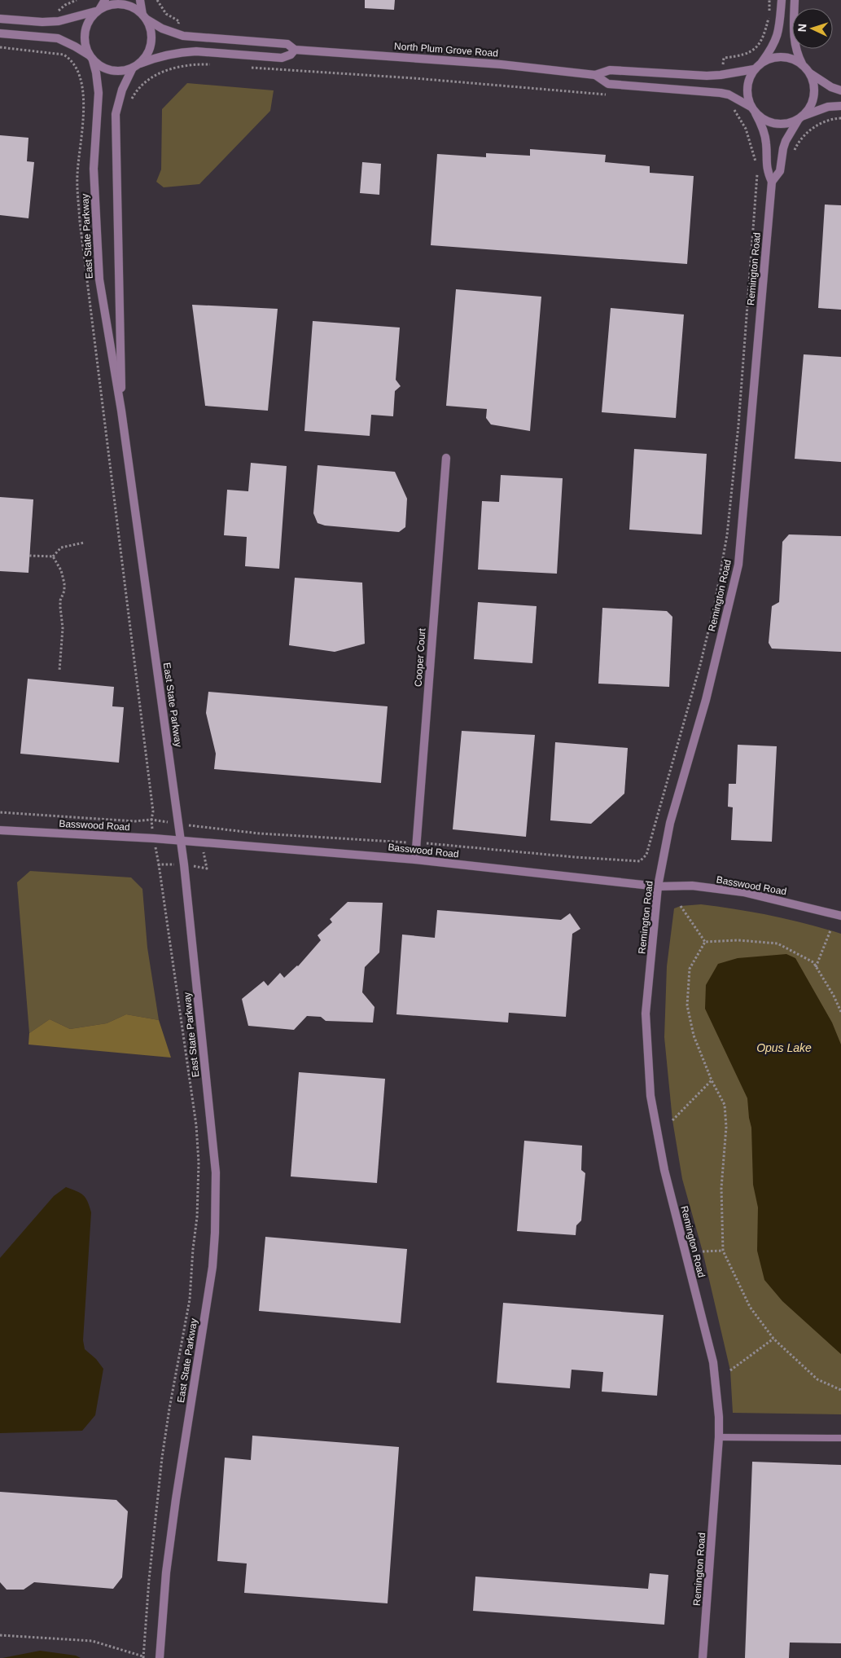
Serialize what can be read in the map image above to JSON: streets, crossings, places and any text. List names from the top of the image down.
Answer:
{
  "streets": {
    "street": [
      "North Plum Grove Road",
      "East State Parkway",
      "Remington Road",
      "Cooper Court",
      "Basswood Road"
    ]
  },
  "crossings": [
    ["North Plum Grove Road", "East State Parkway"],
    ["North Plum Grove Road", "Remington Road"],
    ["East State Parkway", "Basswood Road"],
    ["Remington Road", "Basswood Road"],
    ["Cooper Court", "Basswood Road"]
  ],
  "water": ["Opus Lake"],
  "north": "left"
}
